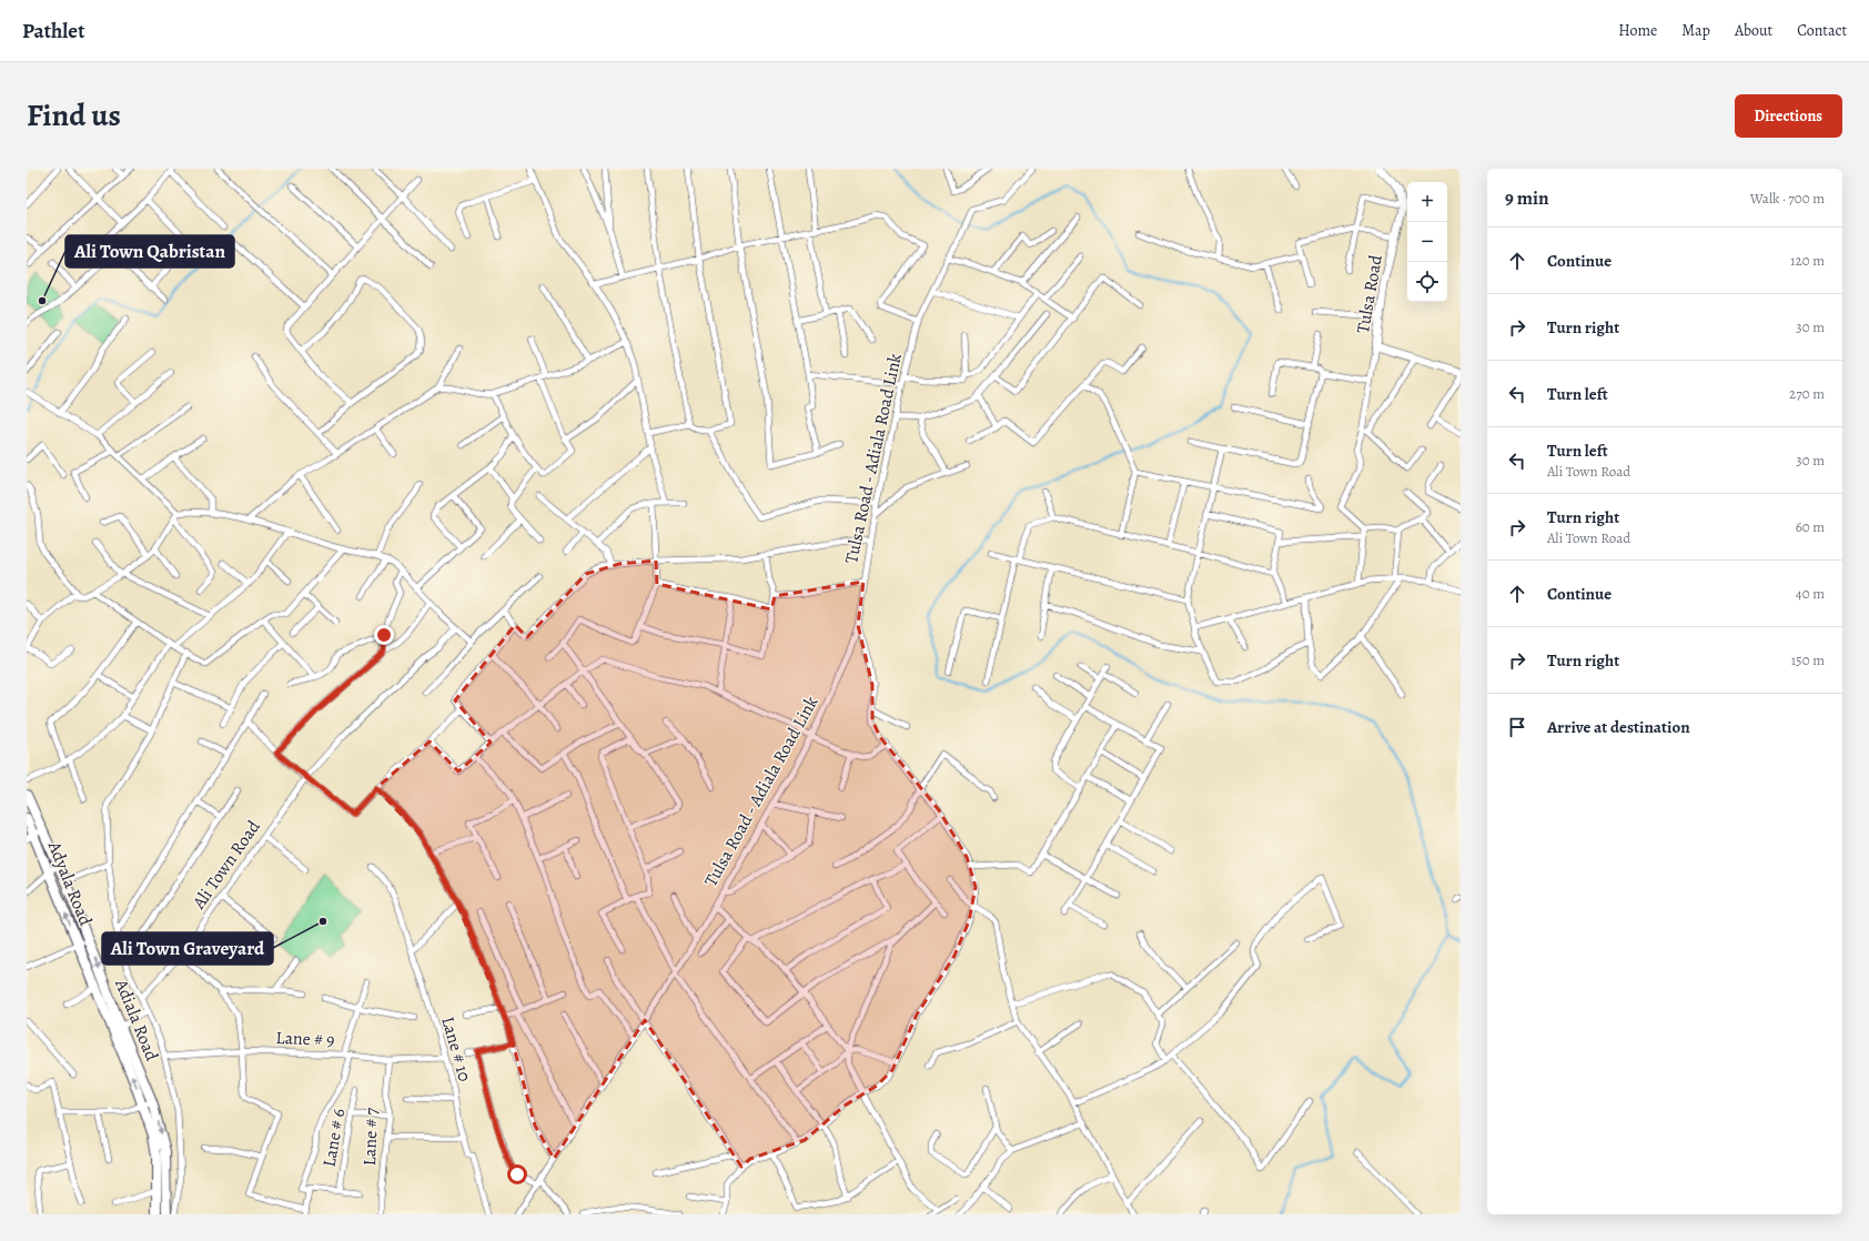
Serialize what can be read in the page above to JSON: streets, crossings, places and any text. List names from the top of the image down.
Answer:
{
  "streets": {
    "main road": ["Tulsa Road", "Adyala Road", "Adiala Road"],
    "street": [
      "Tulsa Road - Adiala Road Link",
      "Ali Town Road",
      "Lane # 9",
      "Lane # 10",
      "Lane # 7",
      "Lane # 6"
    ]
  },
  "crossings": [
    ["Adyala Road", "Adiala Road"],
    ["Lane # 9", "Lane # 10"],
    ["Lane # 9", "Lane # 7"]
  ],
  "one_way": ["Adyala Road", "Adiala Road"],
  "places": ["Ali Town Qabristan", "Ali Town Graveyard"],
  "page": {
    "header": "Pathlet",
    "nav": [
      "Home",
      "Map",
      "About",
      "Contact"
    ],
    "title": "Find us",
    "buttons": "Directions",
    "heading": ["9 min", "Walk · 700 m"],
    "map_buttons": ["+", "−"],
    "list": [
      ["Continue", "120 m"],
      ["Turn right", "30 m"],
      ["Turn left", "270 m"],
      ["Turn left", "Ali Town Road", "30 m"],
      ["Turn right", "Ali Town Road", "60 m"],
      ["Continue", "40 m"],
      ["Turn right", "150 m"],
      "Arrive at destination"
    ]
  }
}
